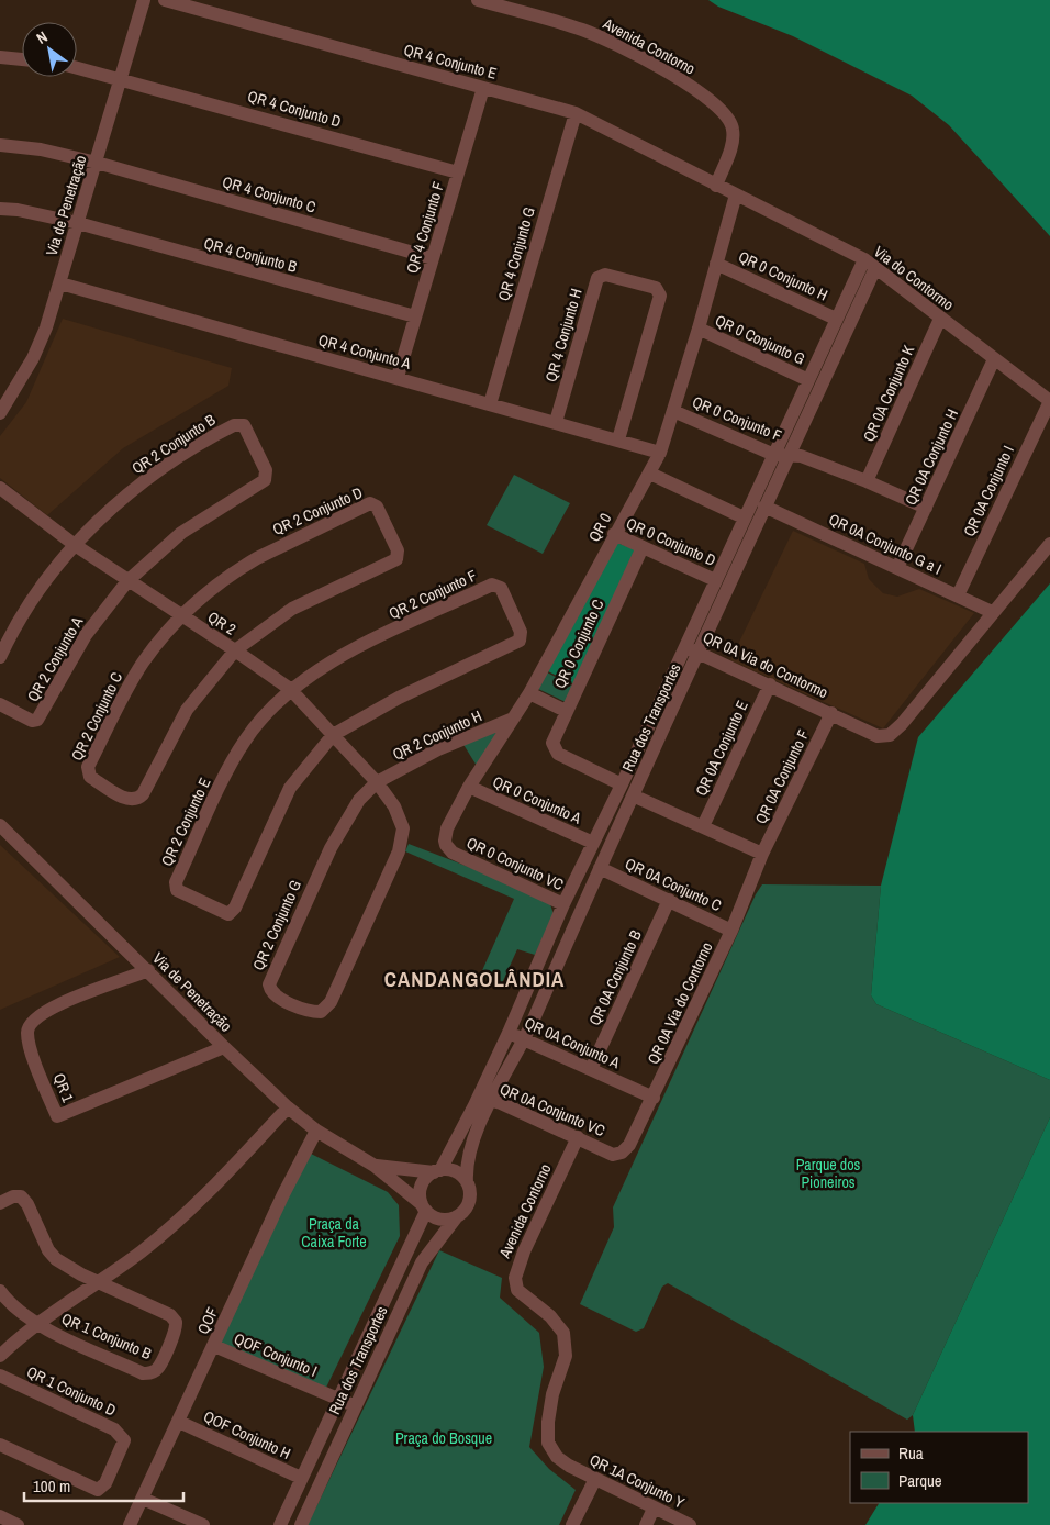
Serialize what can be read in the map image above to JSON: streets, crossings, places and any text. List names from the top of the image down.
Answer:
{
  "streets": {
    "street": [
      "Avenida Contorno",
      "QR 4 Conjunto E",
      "QR 4 Conjunto D",
      "QR 4 Conjunto C",
      "Via de Penetração",
      "QR 4 Conjunto F",
      "QR 4 Conjunto G",
      "QR 4 Conjunto B",
      "QR 0 Conjunto H",
      "Via do Contormo",
      "QR 4 Conjunto H",
      "QR 0 Conjunto G",
      "QR 4 Conjunto A",
      "QR 0A Conjunto K",
      "QR 0 Conjunto F",
      "QR 2 Conjunto B",
      "QR 0A Conjunto H",
      "QR 0A Conjunto I",
      "QR 2 Conjunto D",
      "QR 0",
      "QR 0 Conjunto D",
      "QR 0A Conjunto G a I",
      "QR 2 Conjunto F",
      "QR 2",
      "QR 0 Conjunto C",
      "QR 2 Conjunto A",
      "QR 0A Via do Contormo",
      "QR 2 Conjunto C",
      "Rua dos Transportes",
      "QR 2 Conjunto H",
      "QR 0A Conjunto E",
      "QR 0A Conjunto F",
      "QR 0 Conjunto A",
      "QR 2 Conjunto E",
      "QR 0 Conjunto VC",
      "QR 0A Conjunto C",
      "QR 2 Conjunto G",
      "QR 0A Conjunto B",
      "QR 0A Via do Contorno",
      "QR 0A Conjunto A",
      "QR 1",
      "QR 0A Conjunto VC",
      "QOF",
      "QR 1 Conjunto B",
      "QOF Conjunto I",
      "QR 1 Conjunto D",
      "QOF Conjunto H",
      "QR 1A Conjunto Y"
    ]
  },
  "crossings": [
    ["Avenida Contorno", "QR 4 Conjunto E"],
    ["Avenida Contorno", "Via do Contormo"],
    ["Avenida Contorno", "QR 0A Conjunto VC"],
    ["Avenida Contorno", "QR 1A Conjunto Y"],
    ["QR 4 Conjunto E", "QR 4 Conjunto F"],
    ["QR 4 Conjunto E", "QR 4 Conjunto G"],
    ["QR 4 Conjunto E", "Via do Contormo"],
    ["QR 4 Conjunto D", "Via de Penetração"],
    ["QR 4 Conjunto D", "QR 4 Conjunto F"],
    ["QR 4 Conjunto C", "Via de Penetração"],
    ["QR 4 Conjunto C", "QR 4 Conjunto F"],
    ["Via de Penetração", "QR 4 Conjunto B"],
    ["Via de Penetração", "QR 4 Conjunto A"],
    ["Via de Penetração", "Rua dos Transportes"],
    ["Via de Penetração", "QR 1"],
    ["Via de Penetração", "QOF"],
    ["QR 4 Conjunto F", "QR 4 Conjunto B"],
    ["QR 4 Conjunto F", "QR 4 Conjunto A"],
    ["QR 4 Conjunto G", "QR 4 Conjunto A"],
    ["QR 0 Conjunto H", "QR 0"],
    ["QR 0 Conjunto H", "Rua dos Transportes"],
    ["Via do Contormo", "QR 0A Conjunto K"],
    ["Via do Contormo", "QR 0A Conjunto H"],
    ["Via do Contormo", "QR 0A Conjunto I"],
    ["Via do Contormo", "QR 0"],
    ["Via do Contormo", "Rua dos Transportes"],
    ["QR 4 Conjunto H", "QR 4 Conjunto A"],
    ["QR 0 Conjunto G", "QR 0"],
    ["QR 0 Conjunto G", "Rua dos Transportes"],
    ["QR 4 Conjunto A", "QR 0"],
    ["QR 0A Conjunto K", "QR 0 Conjunto F"],
    ["QR 0 Conjunto F", "QR 0A Conjunto H"],
    ["QR 0 Conjunto F", "QR 0"],
    ["QR 0 Conjunto F", "Rua dos Transportes"],
    ["QR 2 Conjunto B", "QR 2"],
    ["QR 2 Conjunto B", "QR 2 Conjunto A"],
    ["QR 0A Conjunto H", "QR 0A Conjunto G a I"],
    ["QR 0A Conjunto I", "QR 0A Conjunto G a I"],
    ["QR 2 Conjunto D", "QR 2"],
    ["QR 2 Conjunto D", "QR 2 Conjunto C"],
    ["QR 0", "QR 0 Conjunto D"],
    ["QR 0", "QR 2 Conjunto H"],
    ["QR 0", "QR 0 Conjunto A"],
    ["QR 0", "QR 0 Conjunto VC"],
    ["QR 0 Conjunto D", "QR 0 Conjunto C"],
    ["QR 0 Conjunto D", "Rua dos Transportes"],
    ["QR 0A Conjunto G a I", "Rua dos Transportes"],
    ["QR 2 Conjunto F", "QR 2"],
    ["QR 2 Conjunto F", "QR 2 Conjunto E"],
    ["QR 2", "QR 2 Conjunto A"],
    ["QR 2", "QR 2 Conjunto C"],
    ["QR 2", "QR 2 Conjunto H"],
    ["QR 2", "QR 2 Conjunto E"],
    ["QR 2", "QR 2 Conjunto G"],
    ["QR 0 Conjunto C", "Rua dos Transportes"],
    ["QR 0A Via do Contormo", "Rua dos Transportes"],
    ["QR 0A Via do Contormo", "QR 0A Conjunto E"],
    ["QR 0A Via do Contormo", "QR 0A Conjunto F"],
    ["Rua dos Transportes", "QR 0 Conjunto A"],
    ["Rua dos Transportes", "QR 0 Conjunto VC"],
    ["Rua dos Transportes", "QR 0A Conjunto C"],
    ["Rua dos Transportes", "QR 0A Conjunto A"],
    ["Rua dos Transportes", "QR 0A Conjunto VC"],
    ["Rua dos Transportes", "QOF Conjunto I"],
    ["Rua dos Transportes", "QOF Conjunto H"],
    ["QR 2 Conjunto H", "QR 2 Conjunto G"],
    ["QR 0A Conjunto F", "QR 0A Via do Contorno"],
    ["QR 0A Conjunto C", "QR 0A Conjunto B"],
    ["QR 0A Conjunto C", "QR 0A Via do Contorno"],
    ["QR 0A Conjunto B", "QR 0A Conjunto A"],
    ["QR 0A Via do Contorno", "QR 0A Conjunto A"],
    ["QR 0A Via do Contorno", "QR 0A Conjunto VC"],
    ["QOF", "QOF Conjunto I"],
    ["QOF", "QOF Conjunto H"]
  ],
  "districts": ["CANDANGOLÂNDIA"],
  "parks": ["Parque dos Pioneiros", "Praça da Caixa Forte", "Praça do Bosque"],
  "legend": ["Rua", "Parque"],
  "scale_bar": "100 m",
  "north": "top left"
}
